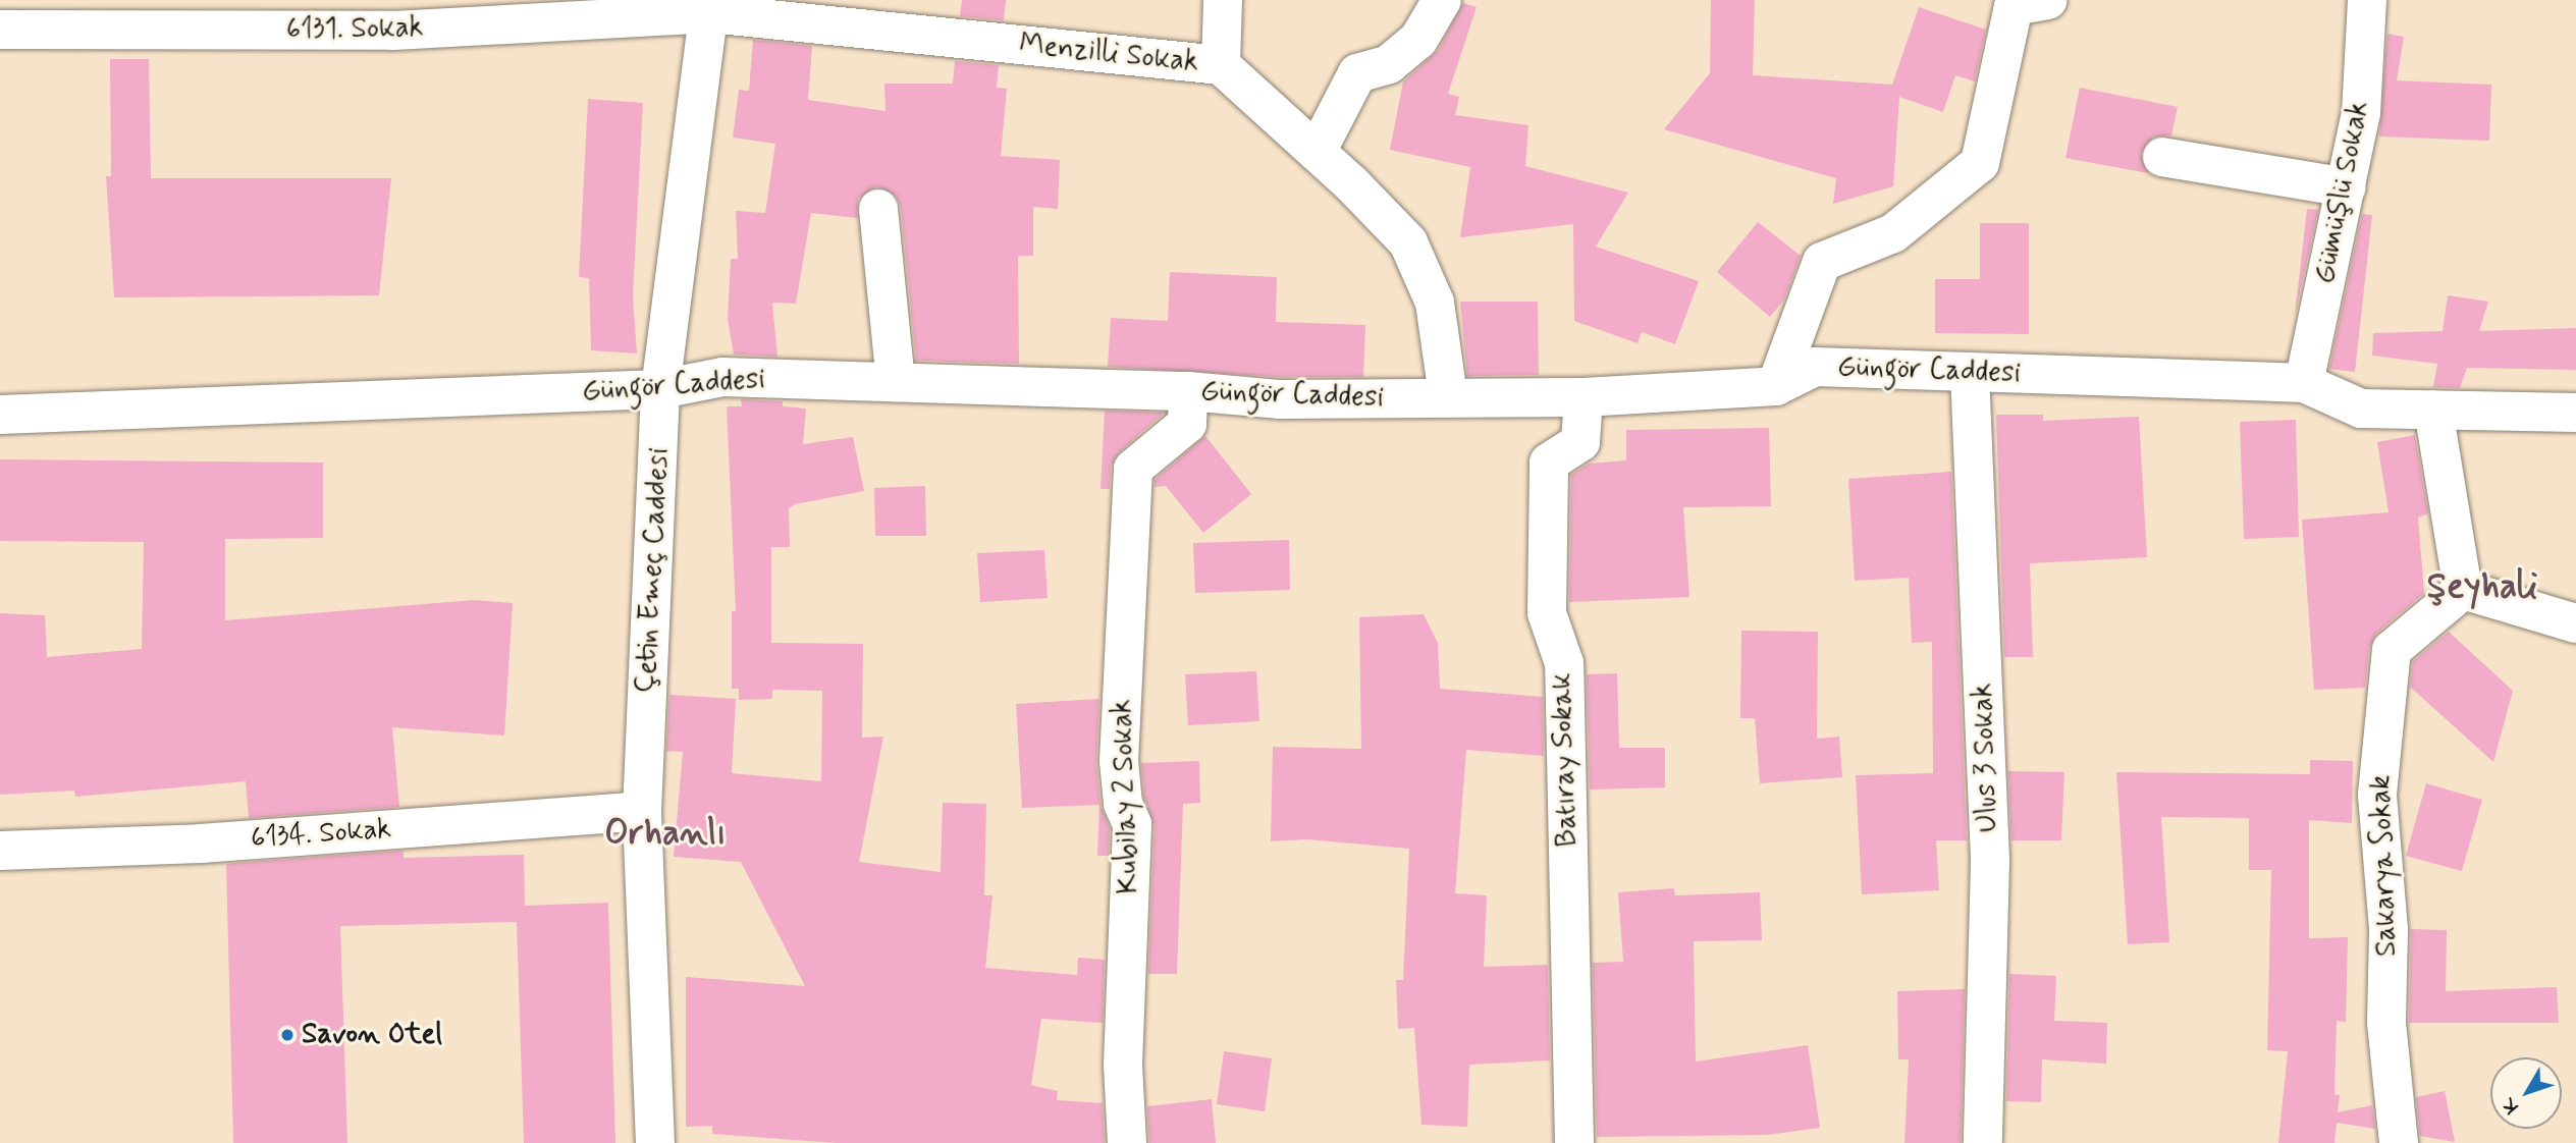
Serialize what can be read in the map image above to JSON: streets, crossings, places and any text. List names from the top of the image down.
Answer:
{
  "streets": {
    "street": [
      "6131. Sokak",
      "Menzilli Sokak",
      "Gümüşlü Sokak",
      "Güngör Caddesi",
      "Çetin Emeç Caddesi",
      "Ulus 3 Sokak",
      "Batıray Sokak",
      "Kubilay 2 Sokak",
      "6134. Sokak",
      "Sakarya Sokak"
    ]
  },
  "crossings": [
    ["6131. Sokak", "Menzilli Sokak"],
    ["6131. Sokak", "Çetin Emeç Caddesi"],
    ["Menzilli Sokak", "Güngör Caddesi"],
    ["Menzilli Sokak", "Çetin Emeç Caddesi"],
    ["Gümüşlü Sokak", "Güngör Caddesi"],
    ["Güngör Caddesi", "Çetin Emeç Caddesi"],
    ["Güngör Caddesi", "Ulus 3 Sokak"],
    ["Güngör Caddesi", "Batıray Sokak"],
    ["Güngör Caddesi", "Kubilay 2 Sokak"],
    ["Çetin Emeç Caddesi", "6134. Sokak"]
  ],
  "districts": ["Şeyhali", "Orhanlı"],
  "places": ["Savon Otel"],
  "north": "bottom left"
}
